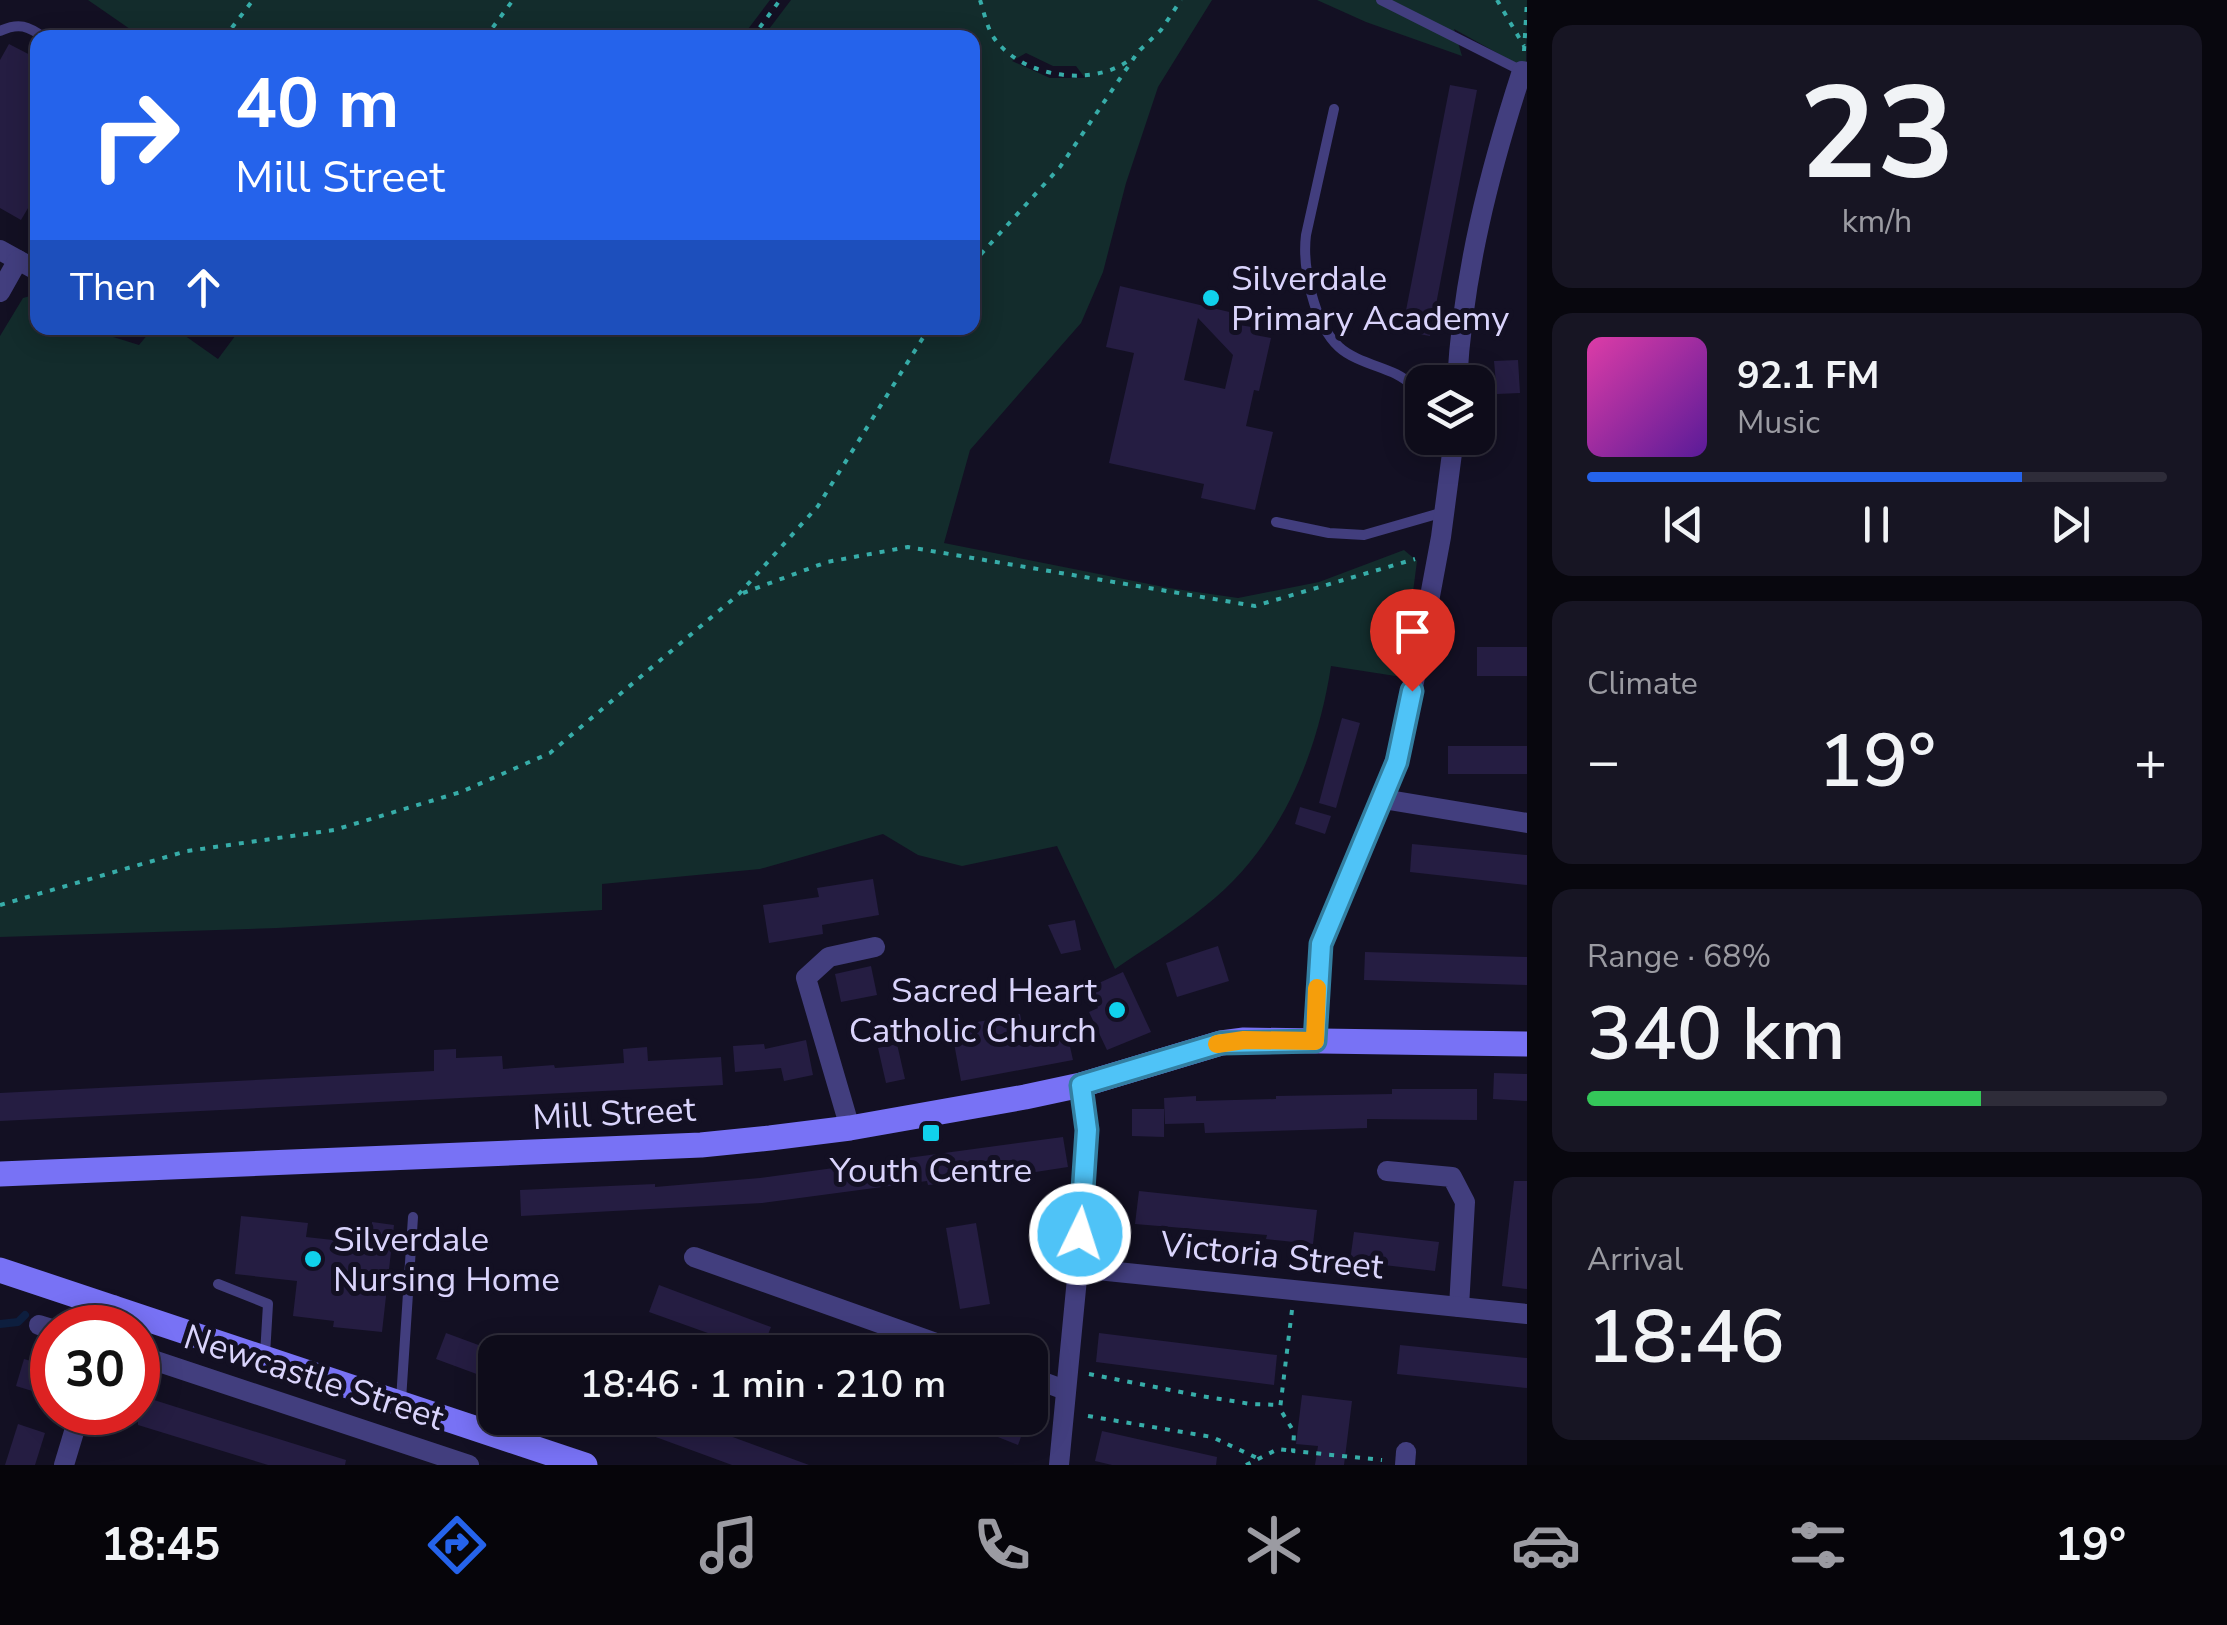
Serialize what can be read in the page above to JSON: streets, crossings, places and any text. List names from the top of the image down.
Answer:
{
  "streets": {
    "street": ["Mill Street", "Victoria Street", "Newcastle Street"]
  },
  "places": {
    "other": ["Silverdale Primary Academy", "Sacred Heart Catholic Church", "Silverdale Nursing Home"],
    "transit": ["Youth Centre"]
  },
  "page": {
    "tile": [
      ["23", "km/h"],
      "Climate",
      ["Range · 68%", "340 km"],
      ["Arrival", "18:46"]
    ],
    "turn": ["40 m", "Mill Street"],
    "then": "Then",
    "song": ["92.1 FM", "Music"],
    "heat": ["−", "19°", "+"],
    "limit": "30",
    "trip": "18:46 · 1 min · 210 m",
    "tabs": ["18:45", "19°"]
  }
}
